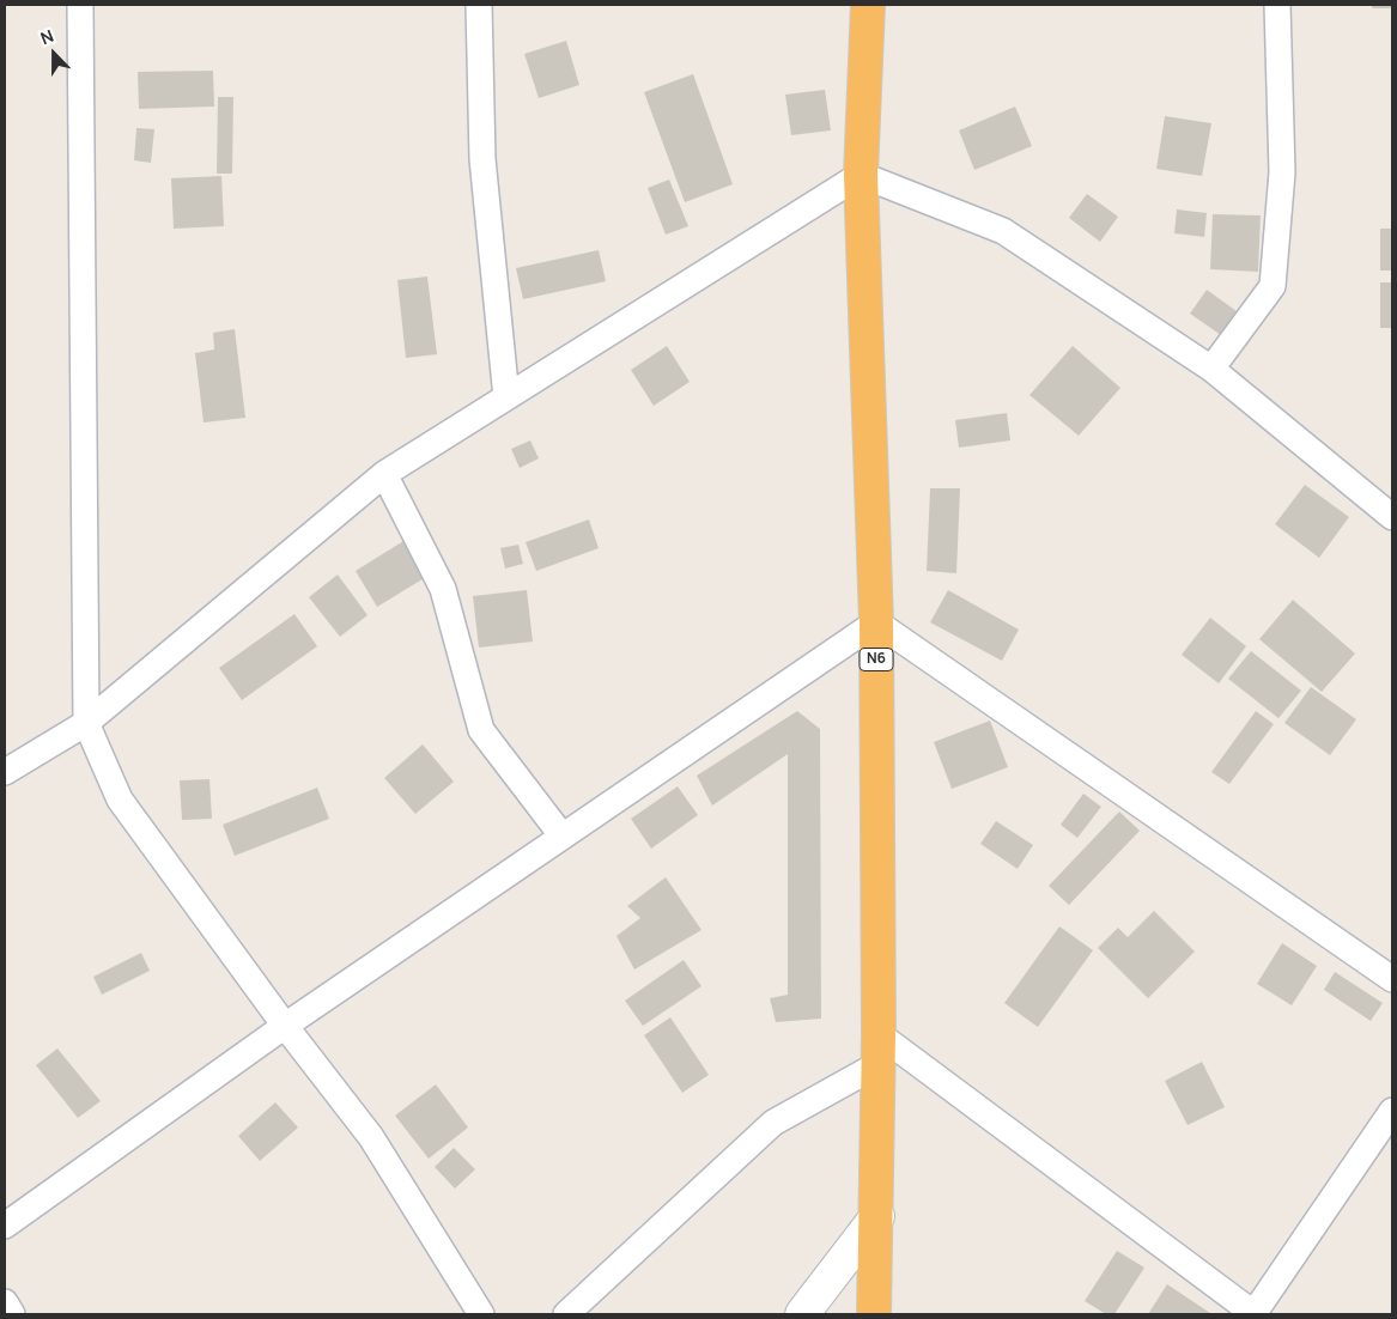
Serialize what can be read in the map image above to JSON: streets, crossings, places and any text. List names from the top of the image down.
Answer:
{
  "streets": {
    "highway": ["N6"]
  },
  "north": "top"
}
